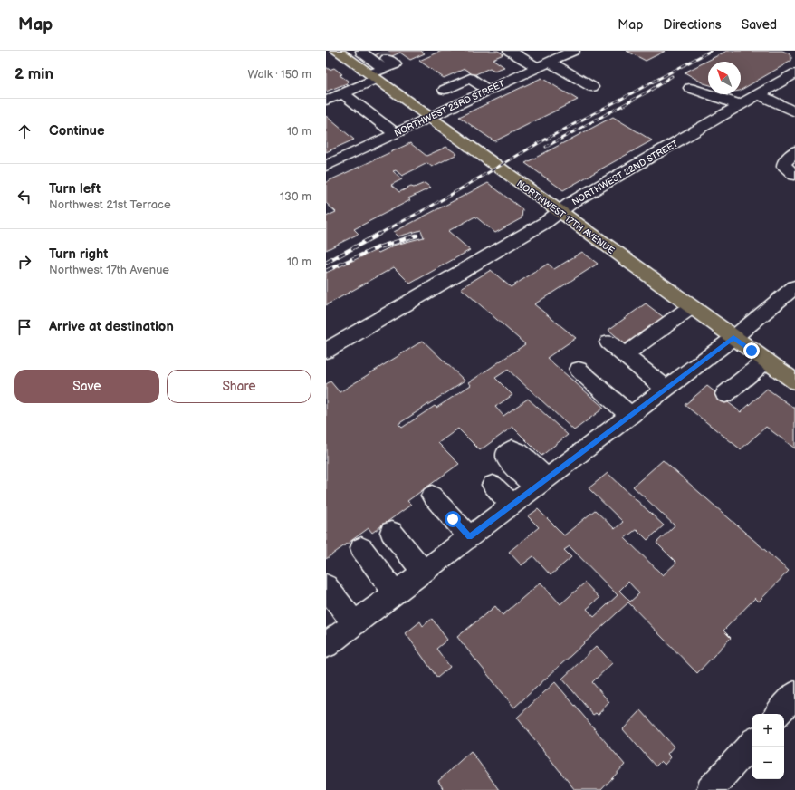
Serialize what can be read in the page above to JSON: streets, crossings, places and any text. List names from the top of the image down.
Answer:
{
  "streets": {
    "main road": ["NORTHWEST 17TH AVENUE"],
    "street": ["NORTHWEST 23RD STREET", "NORTHWEST 22ND STREET"]
  },
  "crossings": [
    ["NORTHWEST 23RD STREET", "NORTHWEST 17TH AVENUE"],
    ["NORTHWEST 22ND STREET", "NORTHWEST 17TH AVENUE"]
  ],
  "north": "top left",
  "page": {
    "header": "Map",
    "nav": ["Map", "Directions", "Saved"],
    "heading": ["2 min", "Walk · 150 m"],
    "list": [
      ["Continue", "10 m"],
      ["Turn left", "Northwest 21st Terrace", "130 m"],
      ["Turn right", "Northwest 17th Avenue", "10 m"],
      "Arrive at destination"
    ],
    "buttons": ["Save", "Share"],
    "map_buttons": ["+", "−"]
  }
}
